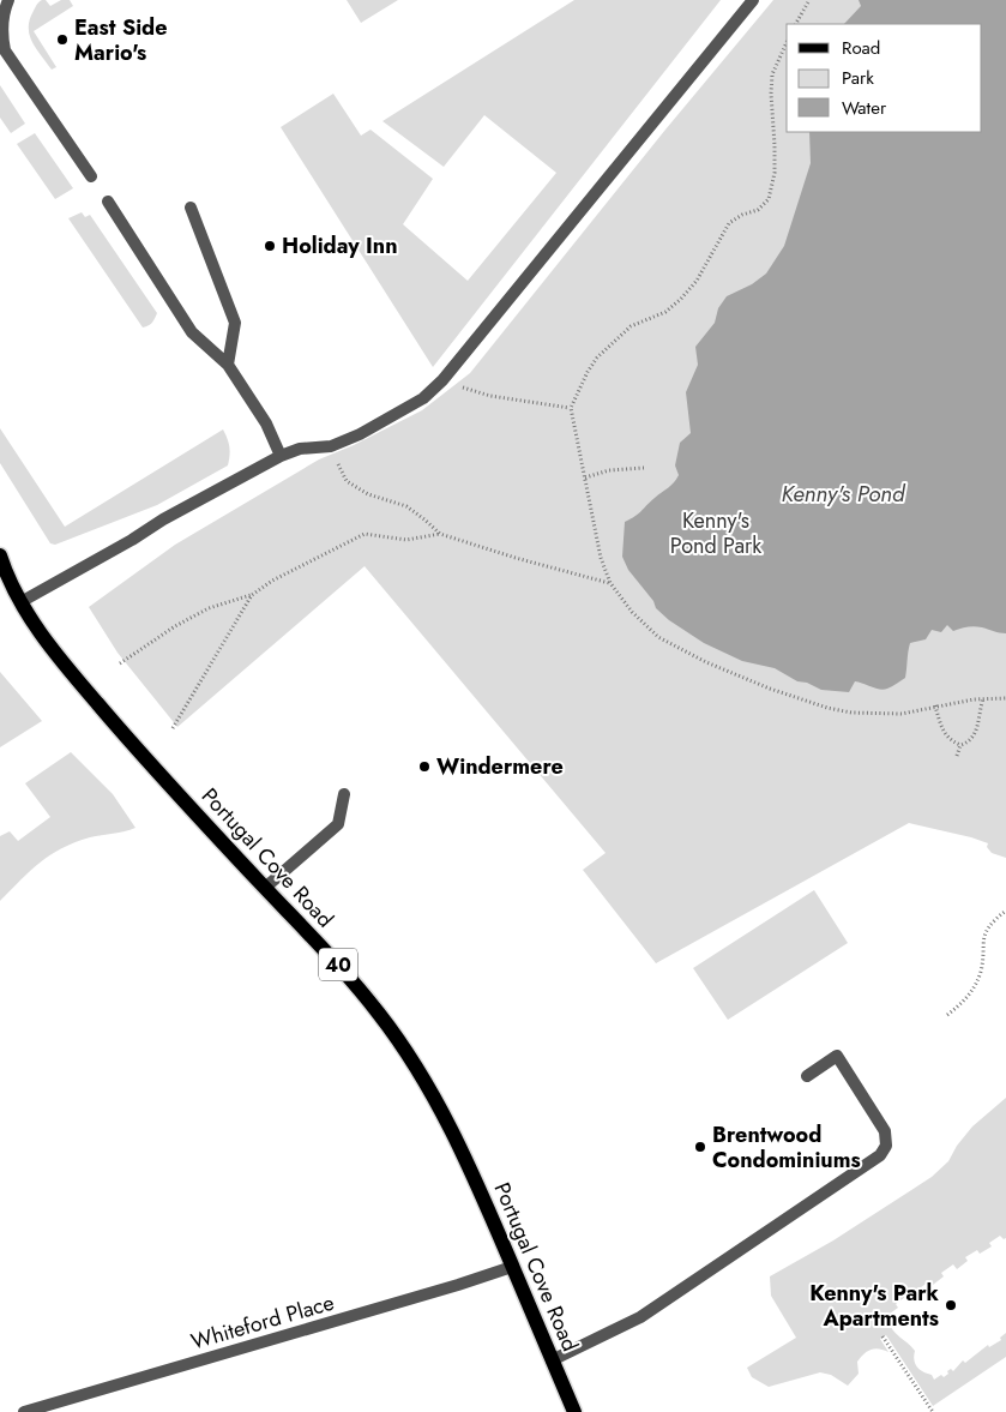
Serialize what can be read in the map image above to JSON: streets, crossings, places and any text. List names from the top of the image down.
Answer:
{
  "streets": {
    "main road": ["Portugal Cove Road", "40"],
    "street": ["Whiteford Place"]
  },
  "crossings": [
    ["Portugal Cove Road", "Whiteford Place"]
  ],
  "water": ["Kenny's Pond"],
  "parks": ["Kenny's Pond Park"],
  "places": [
    "East Side Mario's",
    "Holiday Inn",
    "Windermere",
    "Brentwood Condominiums",
    "Kenny's Park Apartments"
  ],
  "legend": ["Road", "Park", "Water"]
}
